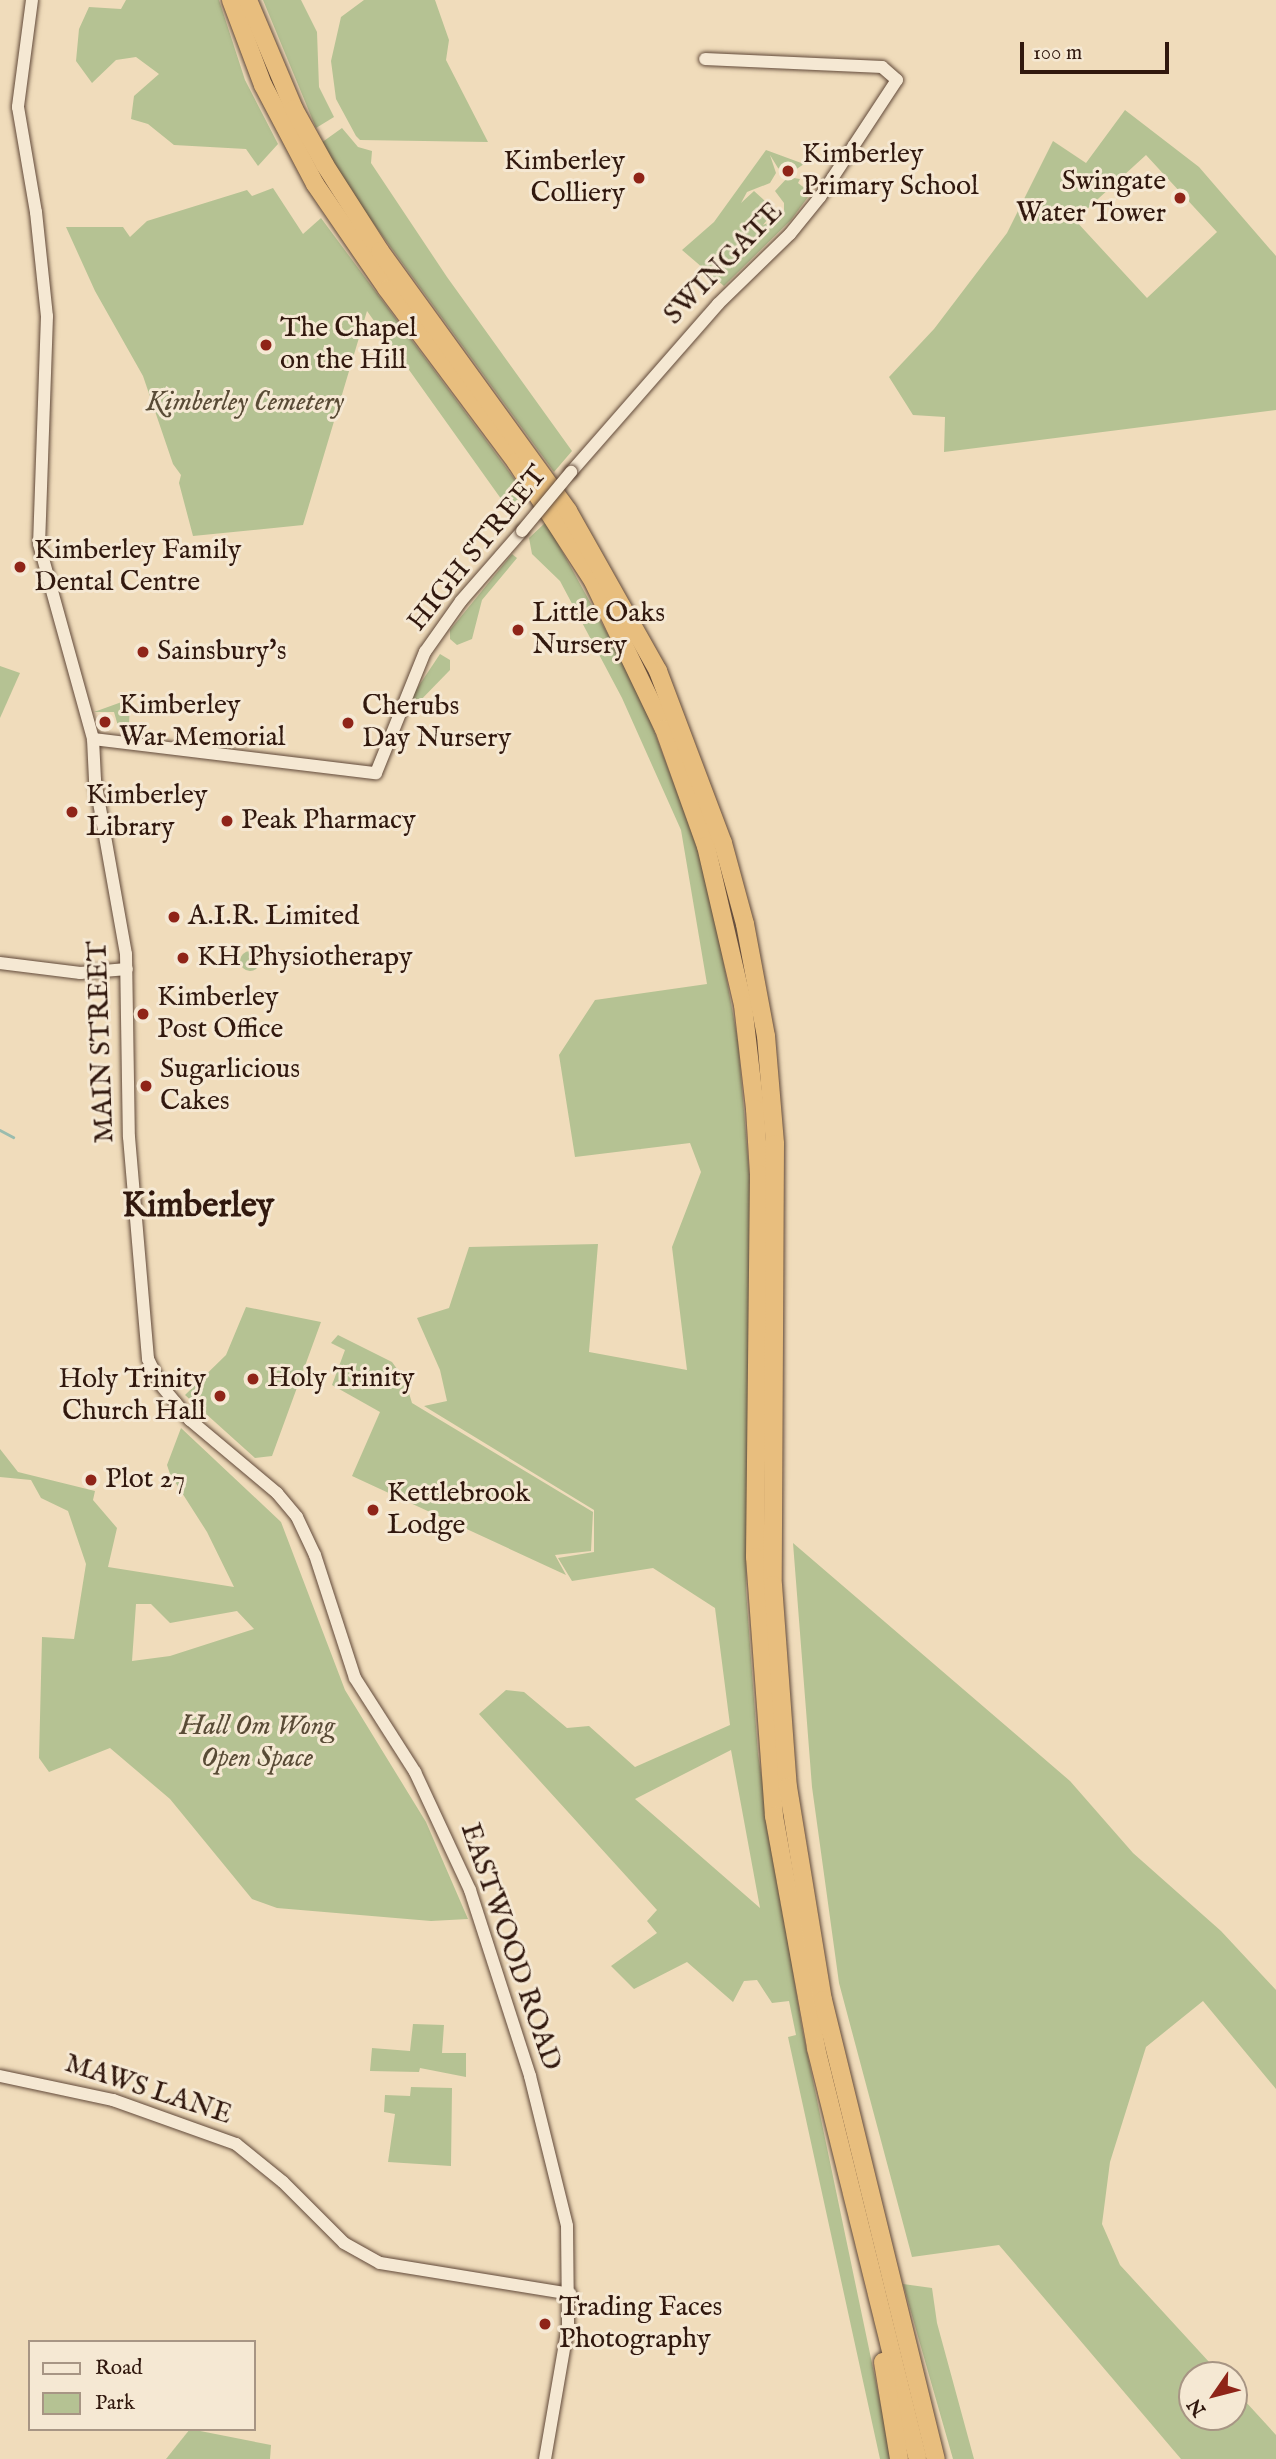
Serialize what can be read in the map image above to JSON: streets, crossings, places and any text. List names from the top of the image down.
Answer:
{
  "streets": {
    "street": [
      "SWINGATE",
      "HIGH STREET",
      "MAIN STREET",
      "EASTWOOD ROAD",
      "MAWS LANE"
    ]
  },
  "crossings": [
    ["SWINGATE", "HIGH STREET"],
    ["HIGH STREET", "MAIN STREET"],
    ["MAIN STREET", "EASTWOOD ROAD"],
    ["EASTWOOD ROAD", "MAWS LANE"]
  ],
  "districts": ["Kimberley"],
  "parks": ["Kimberley Cemetery", "Hall Om Wong Open Space"],
  "places": [
    "Kimberley Primary School",
    "Kimberley Colliery",
    "Swingate Water Tower",
    "The Chapel on the Hill",
    "Kimberley Family Dental Centre",
    "Little Oaks Nursery",
    "Sainsbury's",
    "Kimberley War Memorial",
    "Cherubs Day Nursery",
    "Kimberley Library",
    "Peak Pharmacy",
    "A.I.R. Limited",
    "KH Physiotherapy",
    "Kimberley Post Office",
    "Sugarlicious Cakes",
    "Holy Trinity",
    "Holy Trinity Church Hall",
    "Plot 27",
    "Kettlebrook Lodge",
    "Trading Faces Photography"
  ],
  "legend": ["Road", "Park"],
  "scale_bar": "100 m",
  "north": "bottom left"
}
